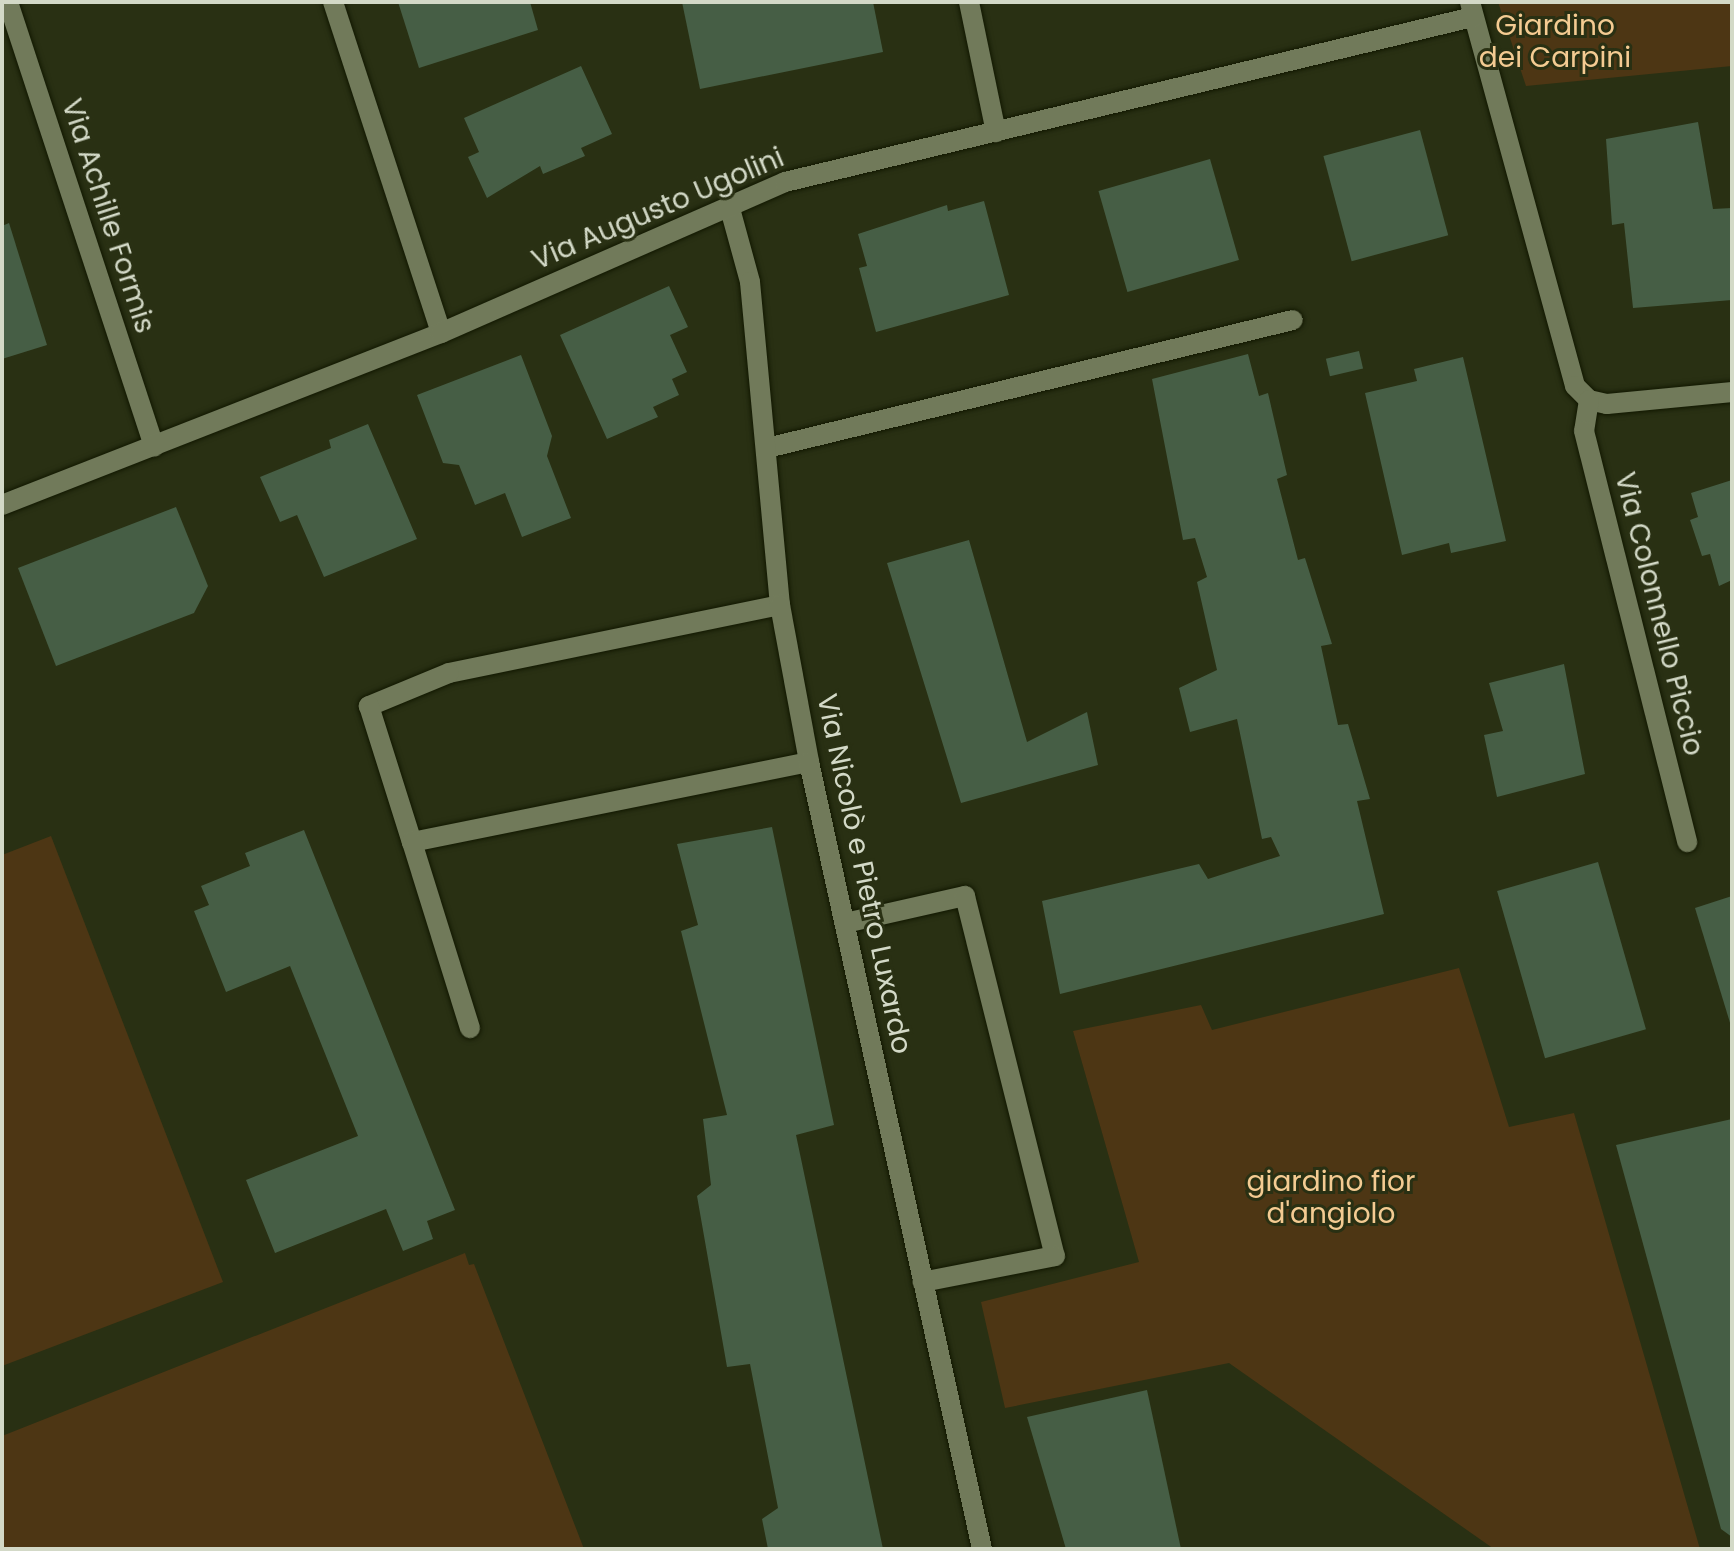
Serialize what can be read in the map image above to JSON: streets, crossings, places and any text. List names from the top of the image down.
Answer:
{
  "streets": {
    "street": [
      "Via Augusto Ugolini",
      "Via Achille Formis",
      "Via Colonnello Piccio",
      "Via Nicolò e Pietro Luxardo"
    ]
  },
  "crossings": [
    ["Via Augusto Ugolini", "Via Achille Formis"],
    ["Via Augusto Ugolini", "Via Nicolò e Pietro Luxardo"]
  ],
  "parks": ["Giardino dei Carpini", "giardino fior d'angiolo"]
}
